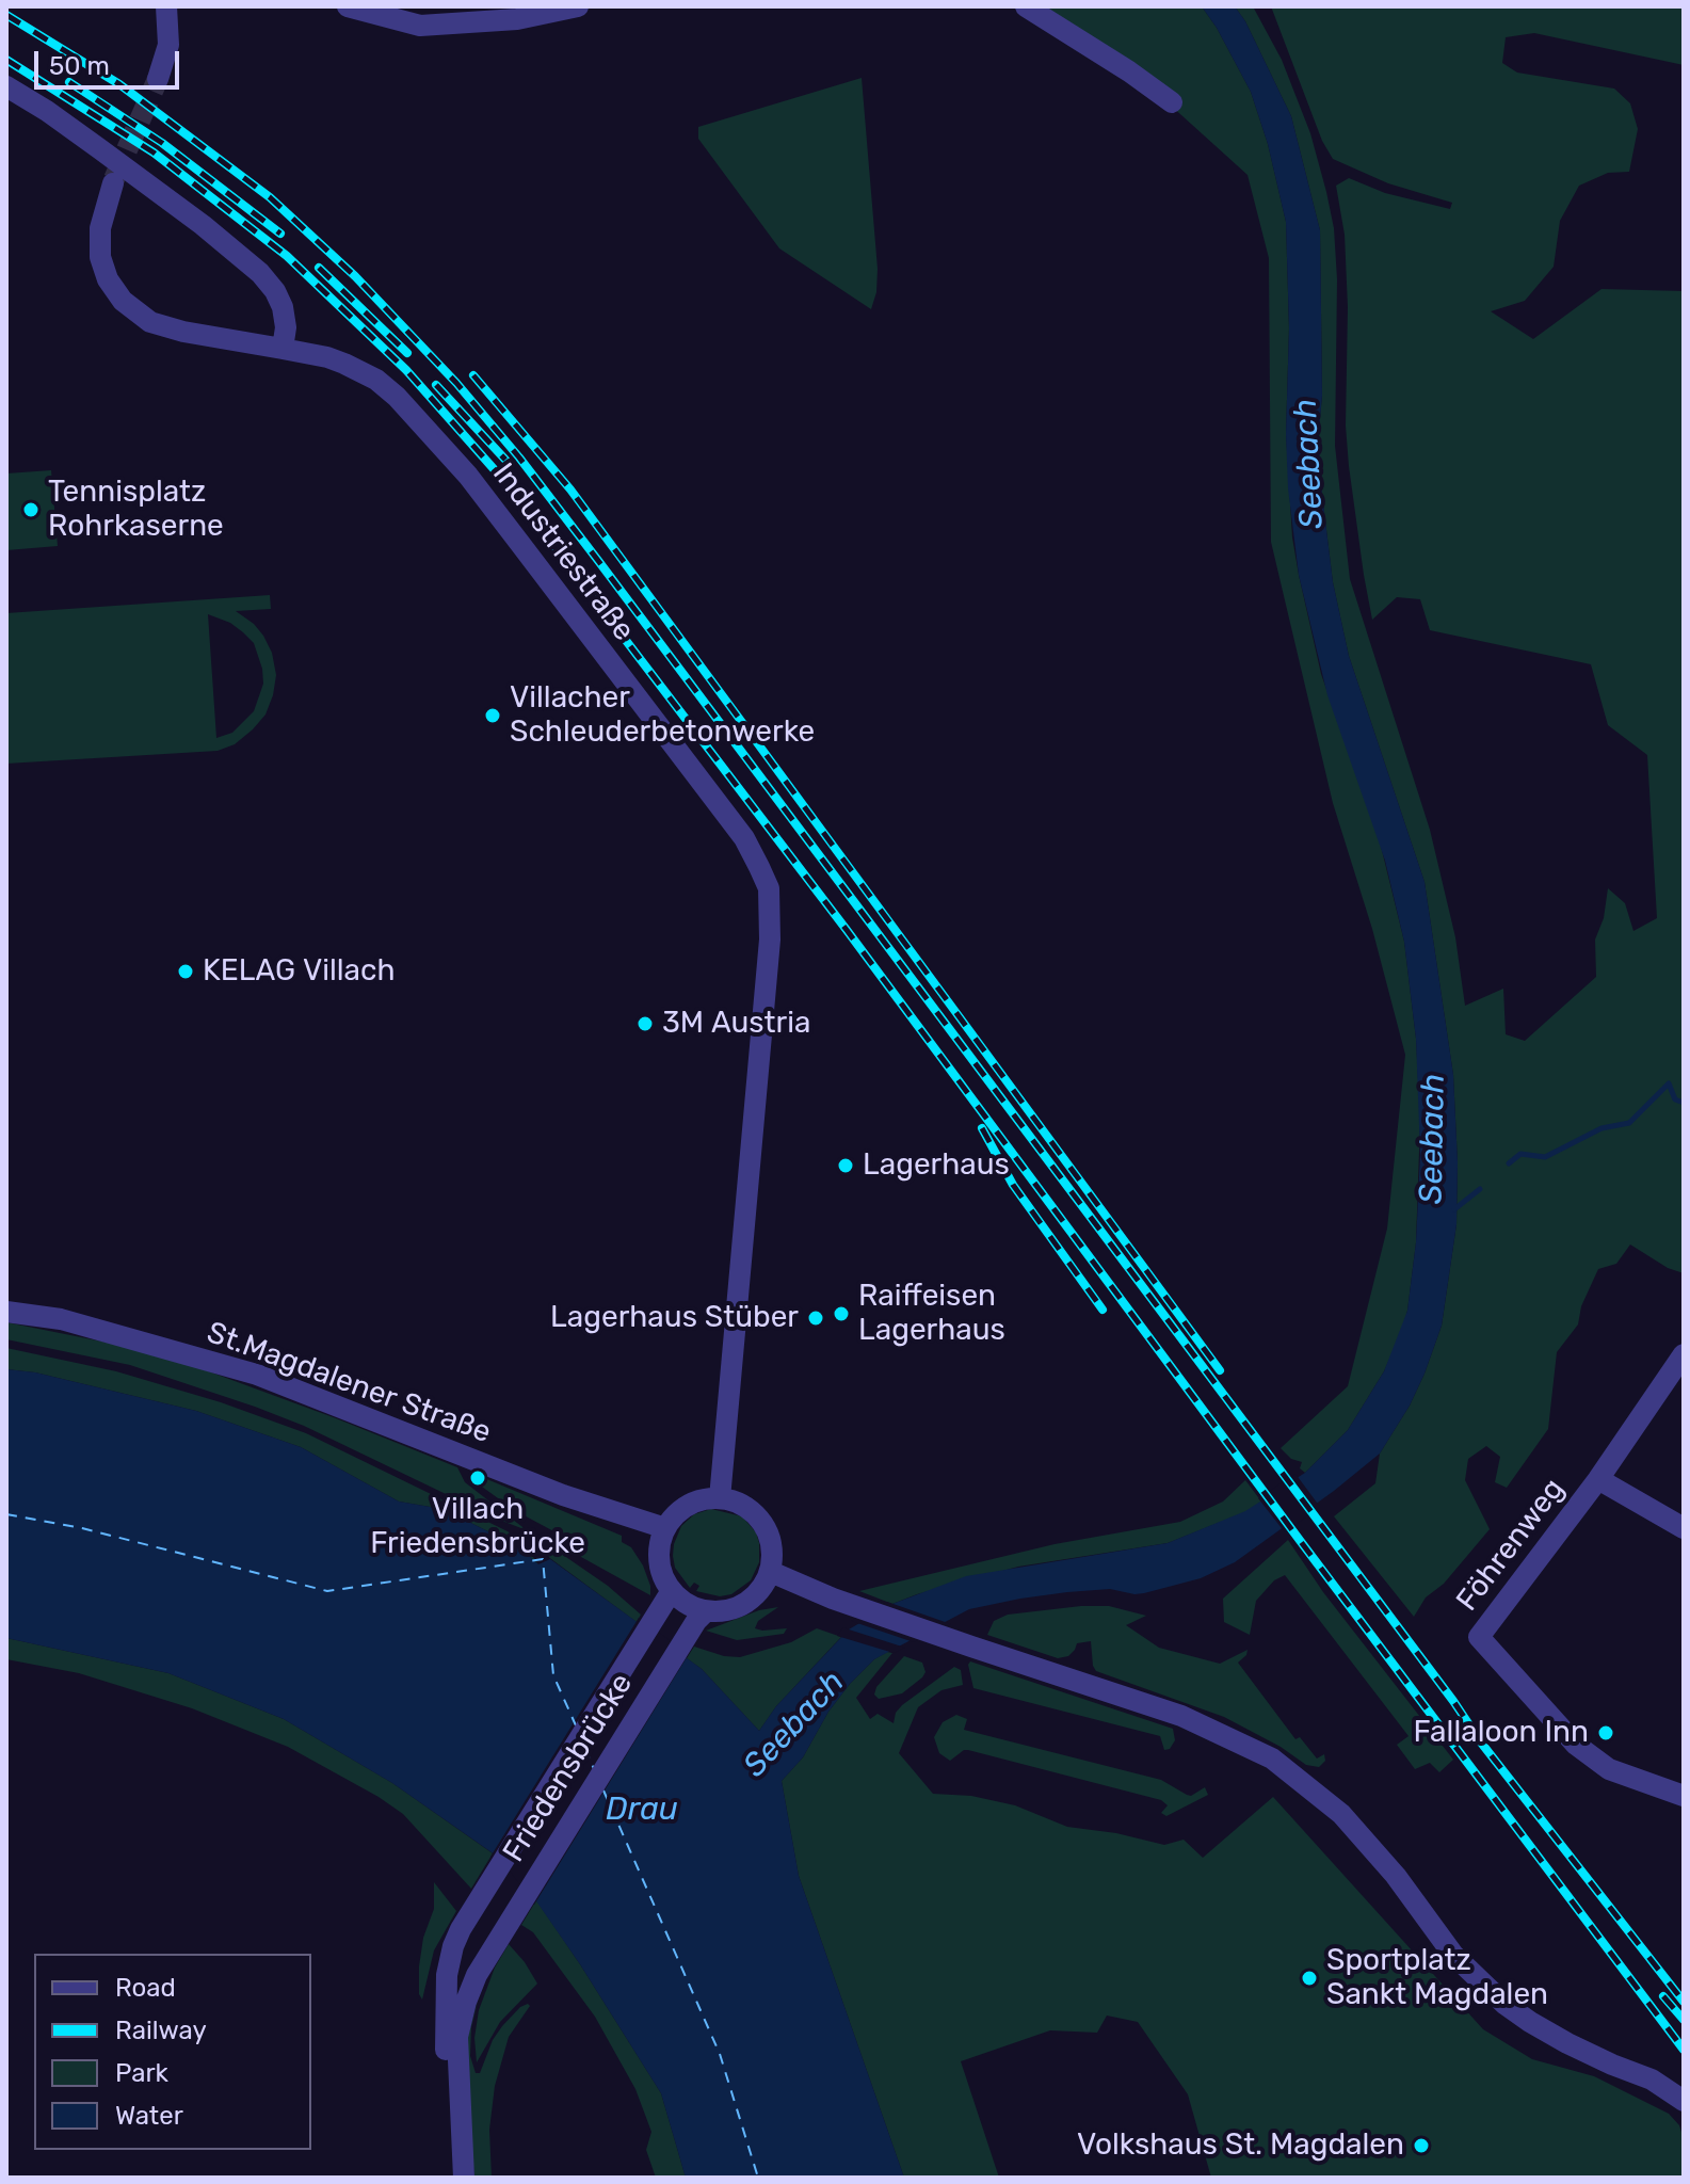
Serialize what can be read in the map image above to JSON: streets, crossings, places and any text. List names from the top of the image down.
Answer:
{
  "streets": {
    "street": [
      "Industriestraße",
      "St.Magdalener Straße",
      "Föhrenweg",
      "Friedensbrücke"
    ]
  },
  "crossings": [
    ["Industriestraße", "St.Magdalener Straße"],
    ["Industriestraße", "Friedensbrücke"],
    ["St.Magdalener Straße", "Friedensbrücke"]
  ],
  "water": ["Seebach", "Drau"],
  "places": [
    "Tennisplatz Rohrkaserne",
    "Villacher Schleuderbetonwerke",
    "KELAG Villach",
    "3M Austria",
    "Lagerhaus",
    "Raiffeisen Lagerhaus",
    "Lagerhaus Stüber",
    "Villach Friedensbrücke",
    "Fallaloon Inn",
    "Sportplatz Sankt Magdalen",
    "Volkshaus St. Magdalen"
  ],
  "legend": [
    "Road",
    "Railway",
    "Park",
    "Water"
  ],
  "scale_bar": "50 m"
}
